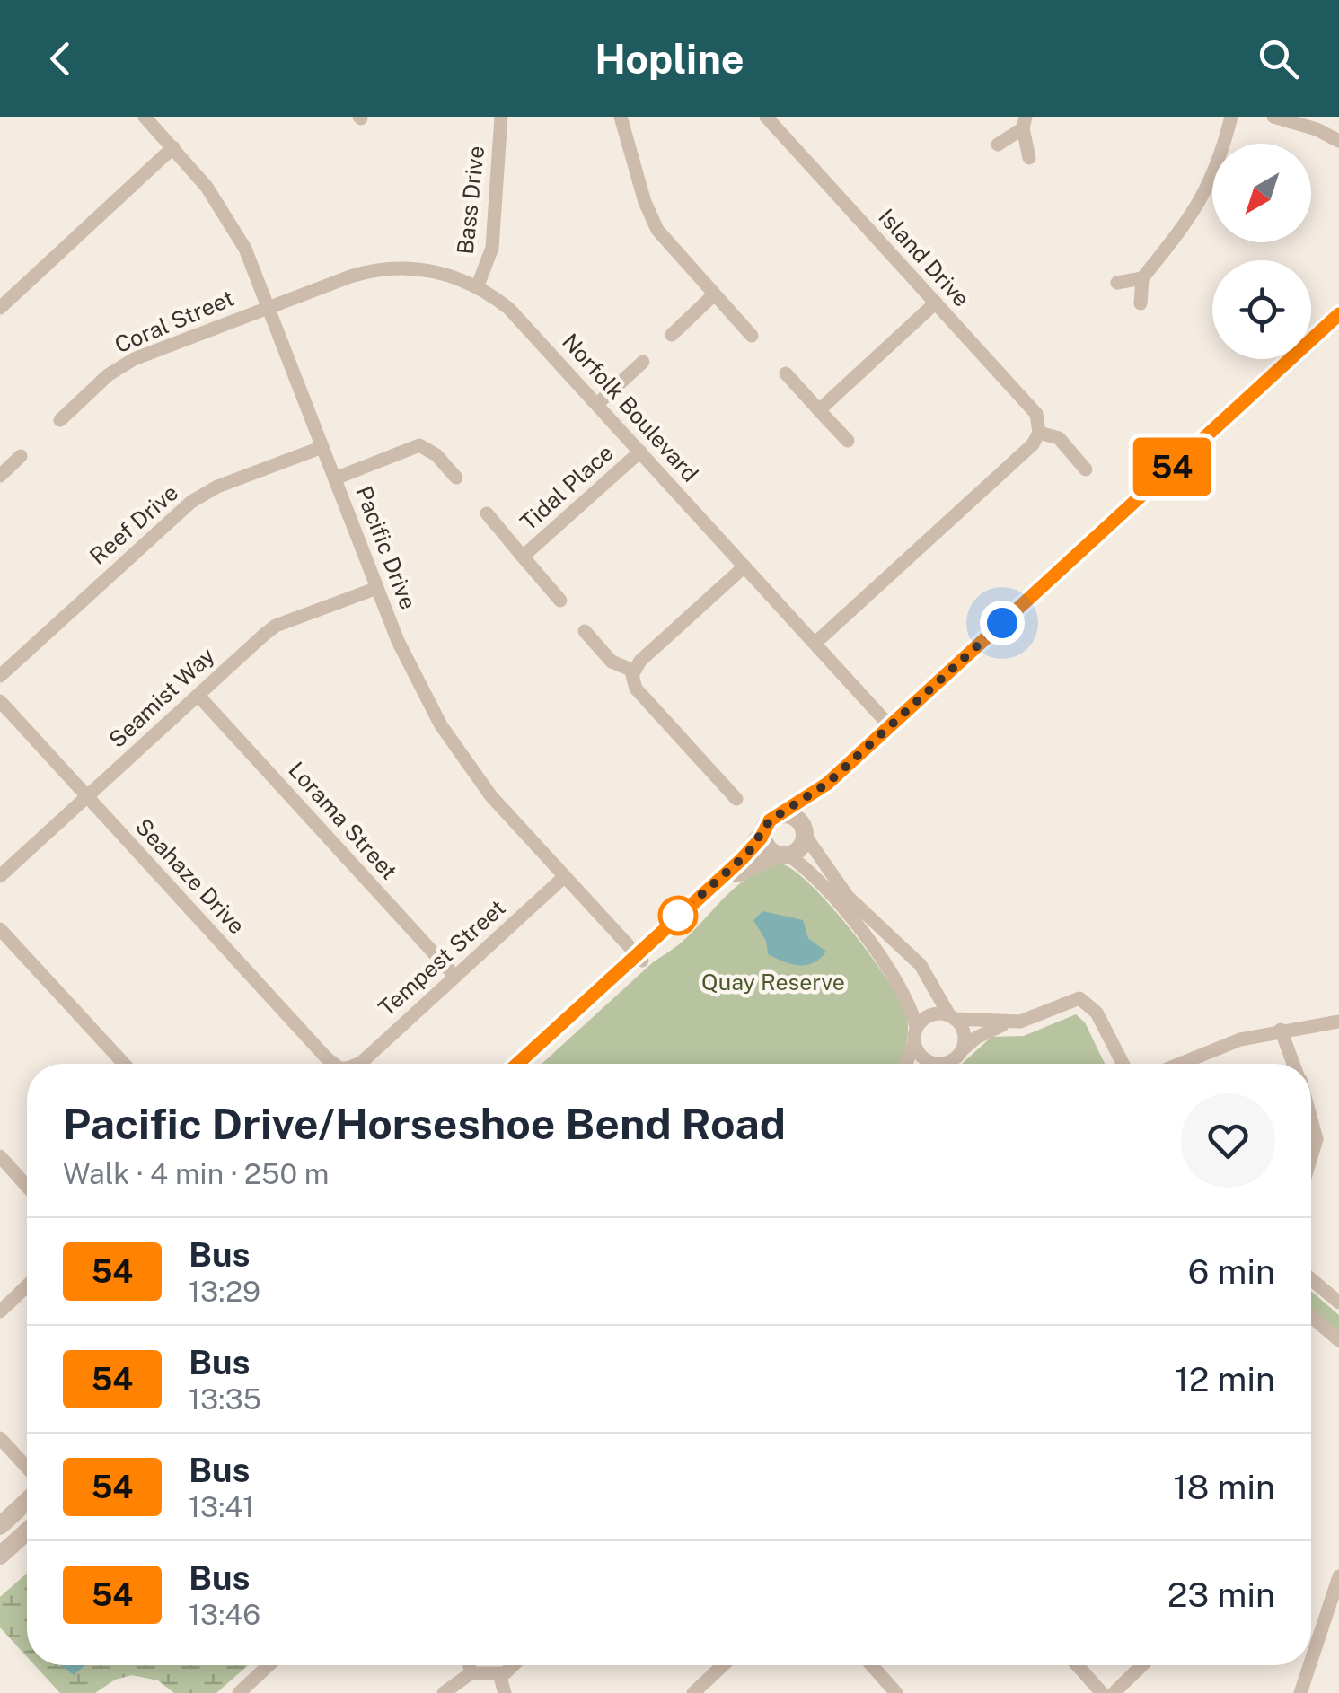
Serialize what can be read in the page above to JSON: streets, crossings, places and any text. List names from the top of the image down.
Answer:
{
  "streets": {
    "street": [
      "Bass Drive",
      "Island Drive",
      "Coral Street",
      "Norfolk Boulevard",
      "Tidal Place",
      "Reef Drive",
      "Pacific Drive",
      "Seamist Way",
      "Lorama Street",
      "Seahaze Drive",
      "Tempest Street"
    ]
  },
  "crossings": [
    ["Bass Drive", "Norfolk Boulevard"],
    ["Coral Street", "Norfolk Boulevard"],
    ["Coral Street", "Pacific Drive"],
    ["Norfolk Boulevard", "Tidal Place"],
    ["Norfolk Boulevard", "Pacific Drive"],
    ["Reef Drive", "Pacific Drive"],
    ["Pacific Drive", "Seamist Way"],
    ["Pacific Drive", "Tempest Street"],
    ["Seamist Way", "Lorama Street"],
    ["Seamist Way", "Seahaze Drive"],
    ["Lorama Street", "Tempest Street"]
  ],
  "parks": ["Quay Reserve"],
  "lines": ["bus line 54"],
  "north": "bottom left",
  "page": {
    "header": "Hopline",
    "on_map": "54",
    "heading": ["Pacific Drive/Horseshoe Bend Road", "Walk · 4 min · 250 m"],
    "list": [
      {
        "mark": "54",
        "name": "Bus",
        "note": "13:29",
        "value": "6 min"
      },
      {
        "mark": "54",
        "name": "Bus",
        "note": "13:35",
        "value": "12 min"
      },
      {
        "mark": "54",
        "name": "Bus",
        "note": "13:41",
        "value": "18 min"
      },
      {
        "mark": "54",
        "name": "Bus",
        "note": "13:46",
        "value": "23 min"
      }
    ]
  }
}
